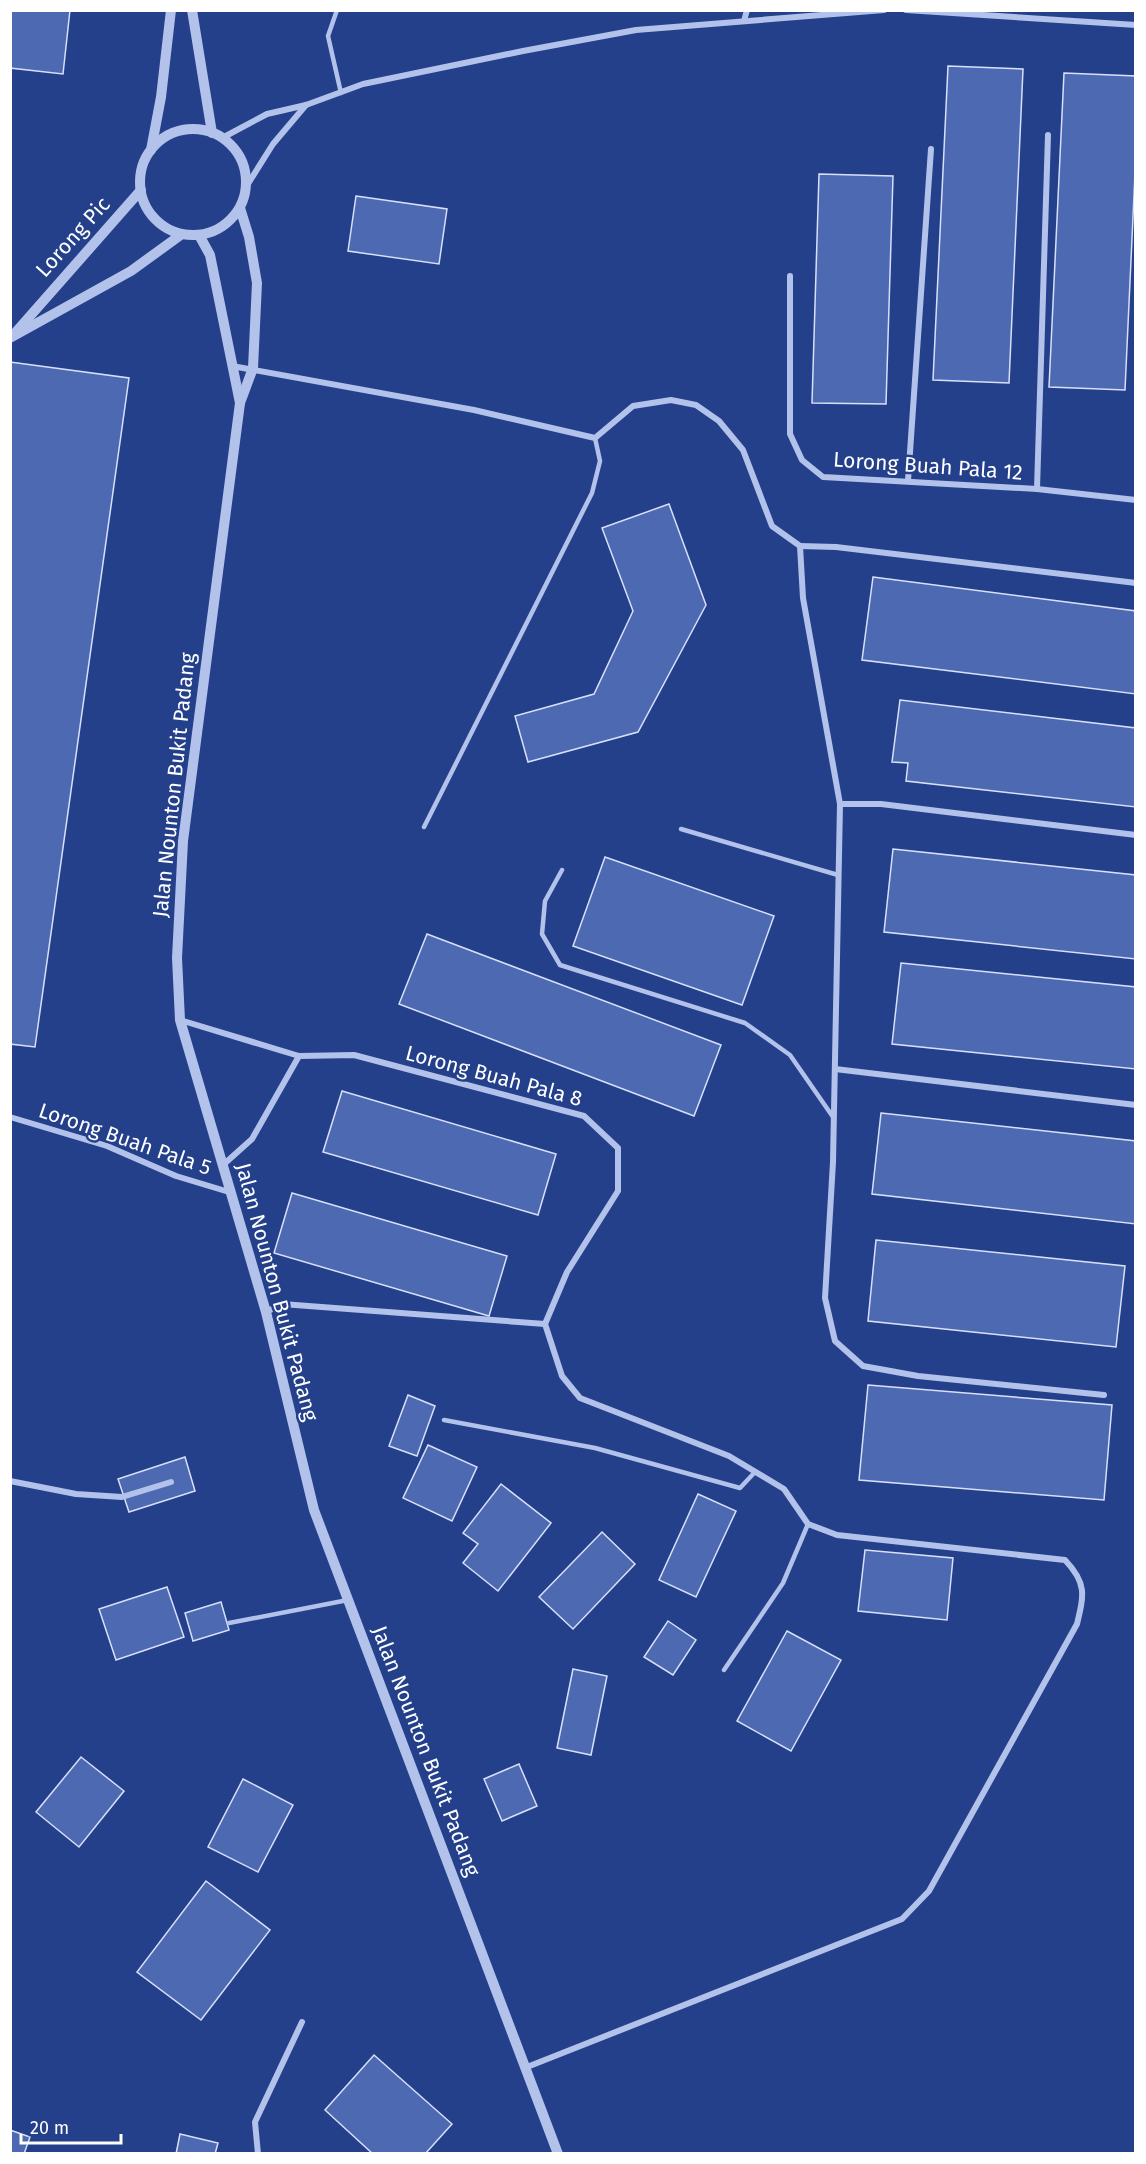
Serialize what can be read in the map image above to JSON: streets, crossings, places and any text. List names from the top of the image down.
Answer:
{
  "streets": {
    "street": [
      "Lorong Pic",
      "Lorong Buah Pala 12",
      "Jalan Nounton Bukit Padang",
      "Lorong Buah Pala 8",
      "Lorong Buah Pala 5"
    ]
  },
  "crossings": [
    ["Lorong Pic", "Jalan Nounton Bukit Padang"],
    ["Jalan Nounton Bukit Padang", "Lorong Buah Pala 8"],
    ["Jalan Nounton Bukit Padang", "Lorong Buah Pala 5"]
  ],
  "scale_bar": "20 m"
}
